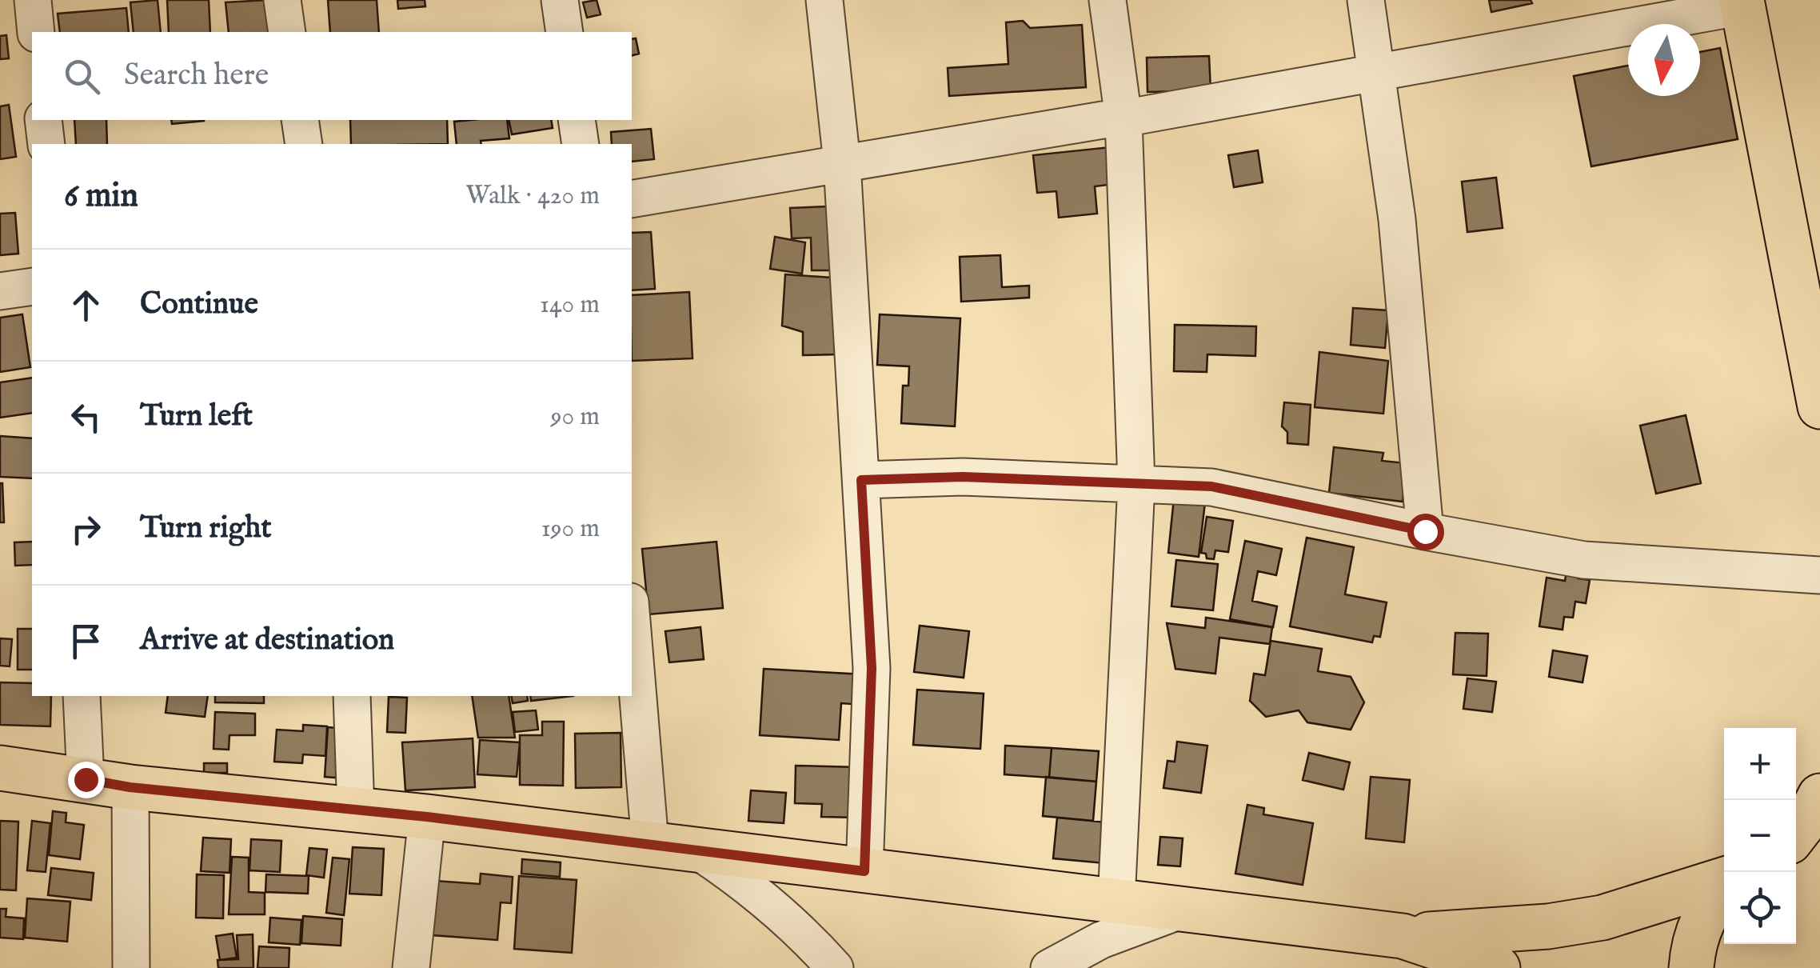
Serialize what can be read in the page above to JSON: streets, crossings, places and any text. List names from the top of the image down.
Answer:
{
  "north": "bottom",
  "page": {
    "search": "Search here",
    "heading": ["6 min", "Walk · 420 m"],
    "list": [
      ["Continue", "140 m"],
      ["Turn left", "90 m"],
      ["Turn right", "190 m"],
      "Arrive at destination"
    ],
    "map_buttons": ["+", "−"]
  }
}
